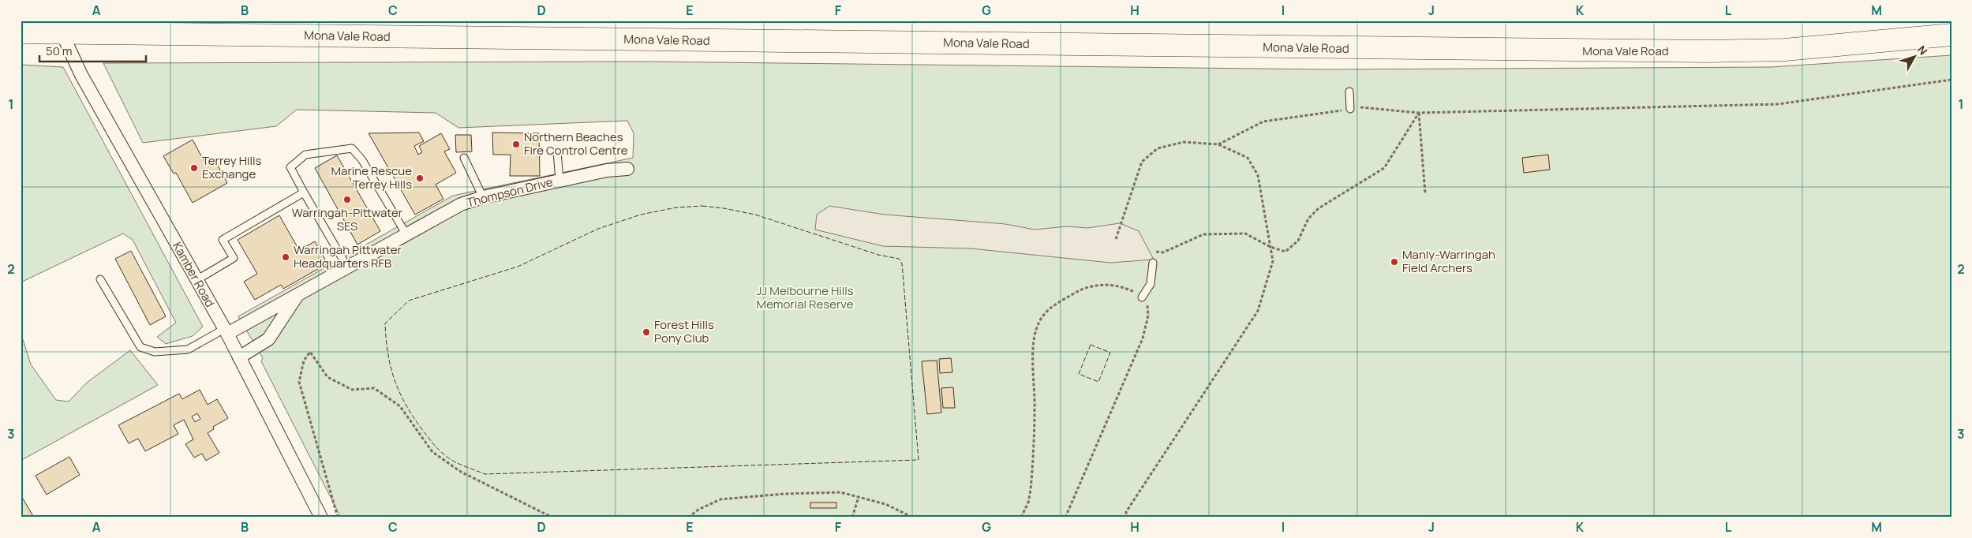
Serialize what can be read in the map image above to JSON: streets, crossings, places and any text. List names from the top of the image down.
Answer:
{
  "streets": {
    "highway": ["Mona Vale Road"],
    "street": ["Thompson Drive", "Kamber Road"]
  },
  "crossings": [
    ["Mona Vale Road", "Kamber Road"],
    ["Thompson Drive", "Kamber Road"]
  ],
  "parks": ["JJ Melbourne Hills Memorial Reserve"],
  "places": [
    "Northern Beaches Fire Control Centre",
    "Terrey Hills Exchange",
    "Marine Rescue Terrey Hills",
    "Warringah-Pittwater SES",
    "Warringah Pittwater Headquarters RFB",
    "Manly-Warringah Field Archers",
    "Forest Hills Pony Club"
  ],
  "scale_bar": "50 m",
  "north": "top right",
  "grid": {
    "columns": [
      "A",
      "B",
      "C",
      "D",
      "E",
      "F",
      "G",
      "H",
      "I",
      "J",
      "K",
      "L",
      "M"
    ],
    "rows": ["1", "2", "3"]
  }
}
